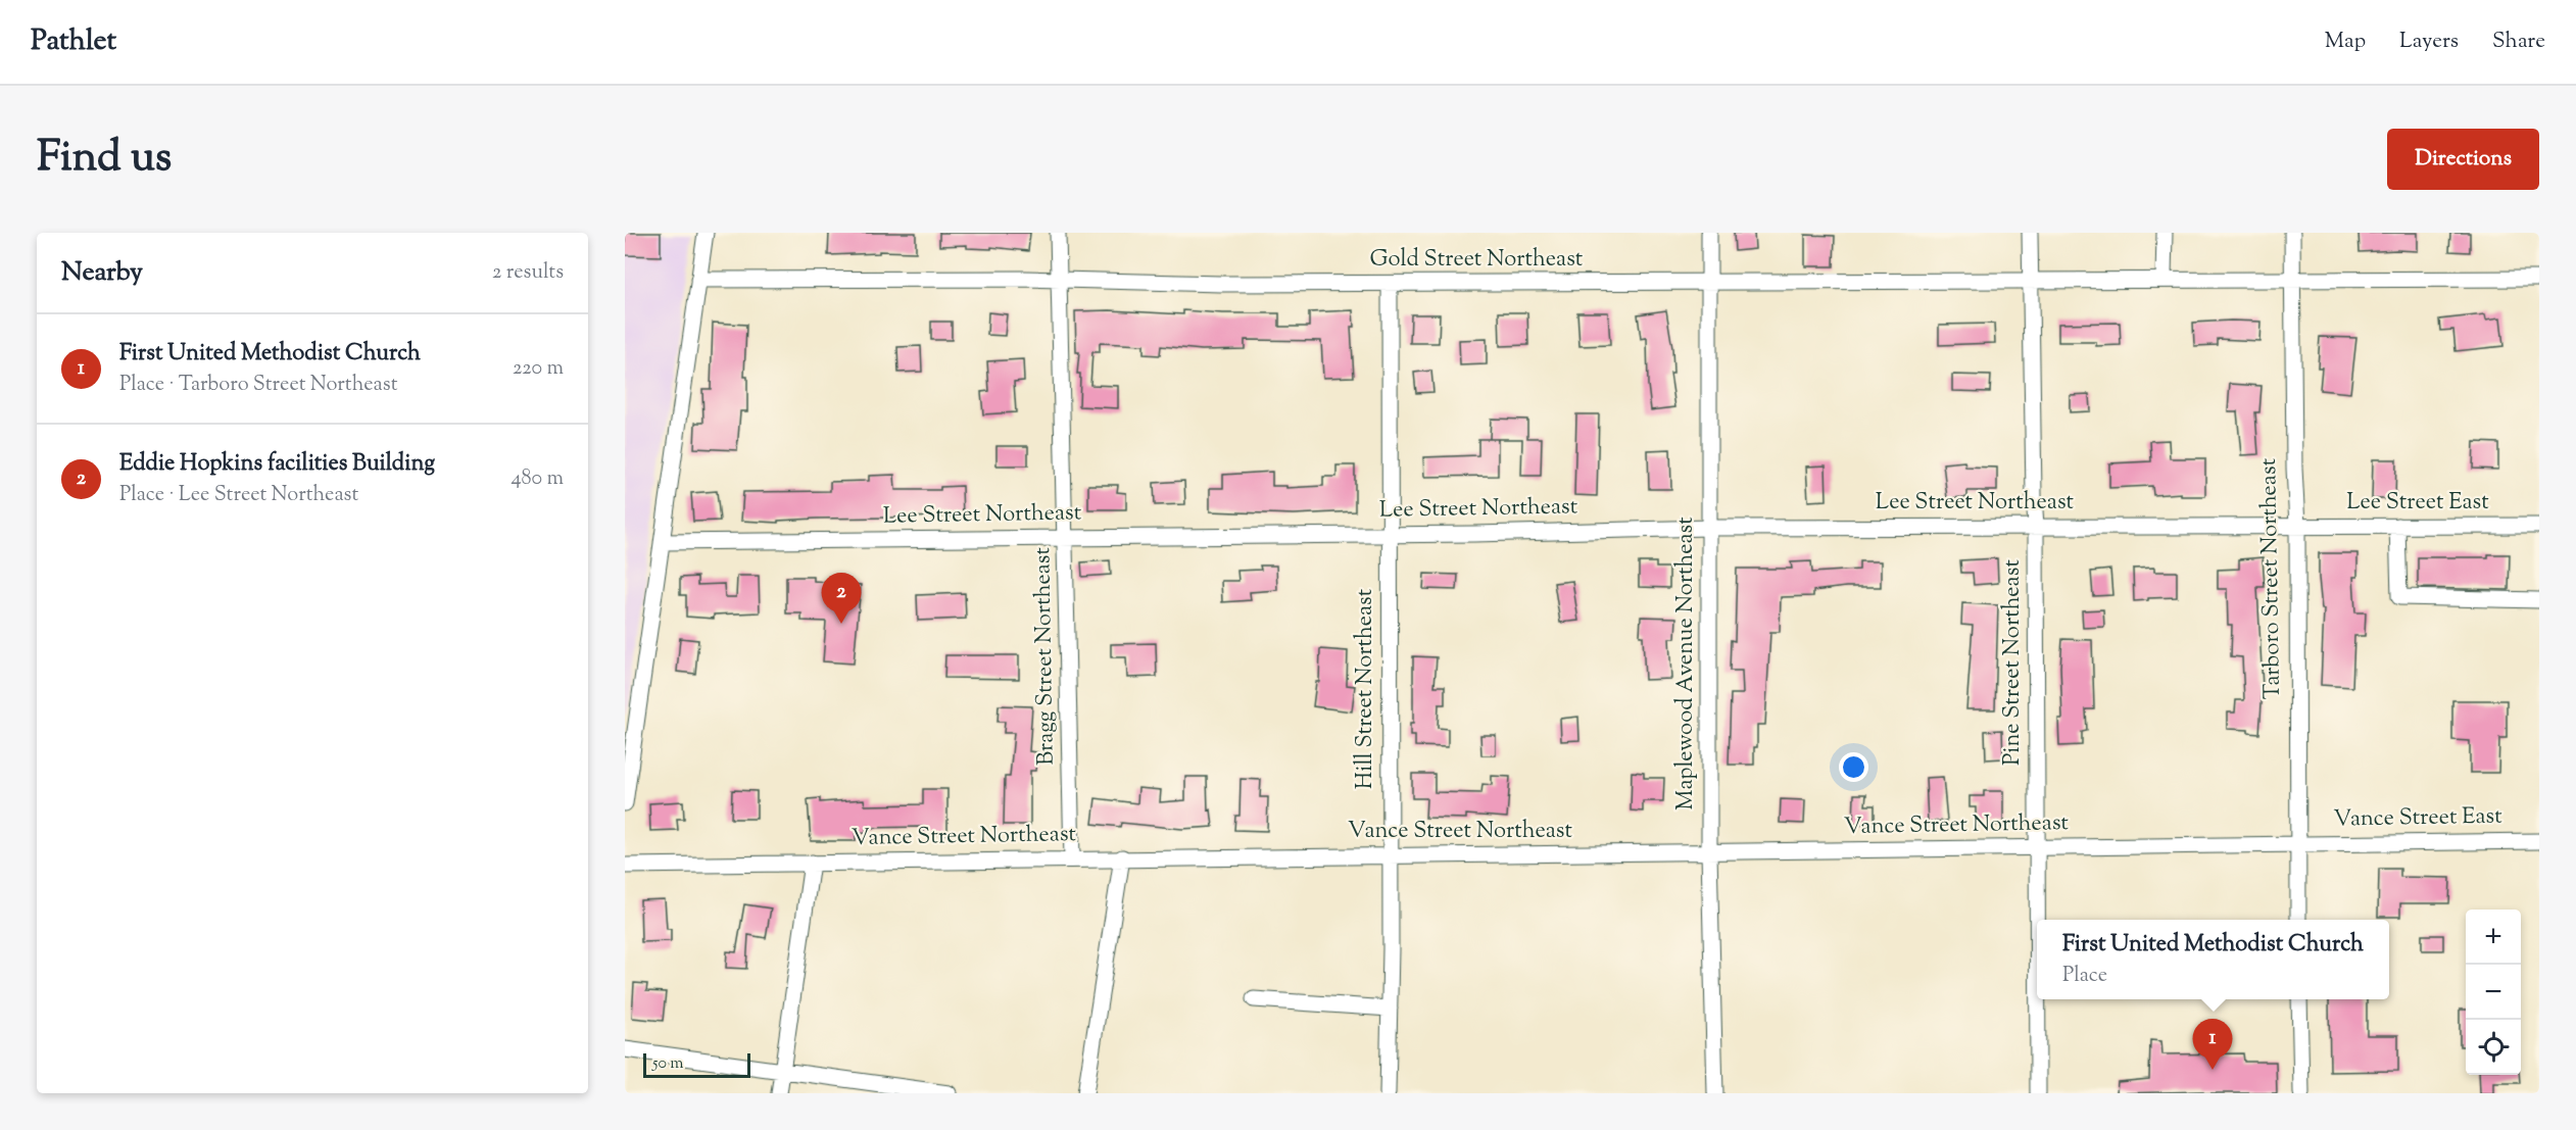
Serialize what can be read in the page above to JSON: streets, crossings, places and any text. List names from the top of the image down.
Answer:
{
  "streets": {
    "street": [
      "Gold Street Northeast",
      "Lee Street Northeast",
      "Lee Street East",
      "Tarboro Street Northeast",
      "Bragg Street Northeast",
      "Pine Street Northeast",
      "Maplewood Avenue Northeast",
      "Hill Street Northeast",
      "Vance Street East",
      "Vance Street Northeast"
    ]
  },
  "crossings": [
    ["Gold Street Northeast", "Tarboro Street Northeast"],
    ["Gold Street Northeast", "Bragg Street Northeast"],
    ["Gold Street Northeast", "Pine Street Northeast"],
    ["Gold Street Northeast", "Maplewood Avenue Northeast"],
    ["Gold Street Northeast", "Hill Street Northeast"],
    ["Lee Street Northeast", "Lee Street East"],
    ["Lee Street Northeast", "Tarboro Street Northeast"],
    ["Lee Street Northeast", "Bragg Street Northeast"],
    ["Lee Street Northeast", "Pine Street Northeast"],
    ["Lee Street Northeast", "Maplewood Avenue Northeast"],
    ["Lee Street Northeast", "Hill Street Northeast"],
    ["Lee Street East", "Tarboro Street Northeast"],
    ["Tarboro Street Northeast", "Vance Street East"],
    ["Tarboro Street Northeast", "Vance Street Northeast"],
    ["Bragg Street Northeast", "Vance Street Northeast"],
    ["Pine Street Northeast", "Vance Street Northeast"],
    ["Maplewood Avenue Northeast", "Vance Street Northeast"],
    ["Hill Street Northeast", "Vance Street Northeast"],
    ["Vance Street East", "Vance Street Northeast"]
  ],
  "scale_bar": "50 m",
  "page": {
    "header": "Pathlet",
    "nav": ["Map", "Layers", "Share"],
    "title": "Find us",
    "buttons": "Directions",
    "heading": ["Nearby", "2 results"],
    "list": [
      {
        "mark": "1",
        "name": "First United Methodist Church",
        "note": "Place · Tarboro Street Northeast",
        "value": "220 m"
      },
      {
        "mark": "2",
        "name": "Eddie Hopkins facilities Building",
        "note": "Place · Lee Street Northeast",
        "value": "480 m"
      }
    ],
    "pins": ["2", "1"],
    "map_buttons": ["+", "−"],
    "popup": ["First United Methodist Church", "Place"],
    "scale": "50 m"
  }
}
